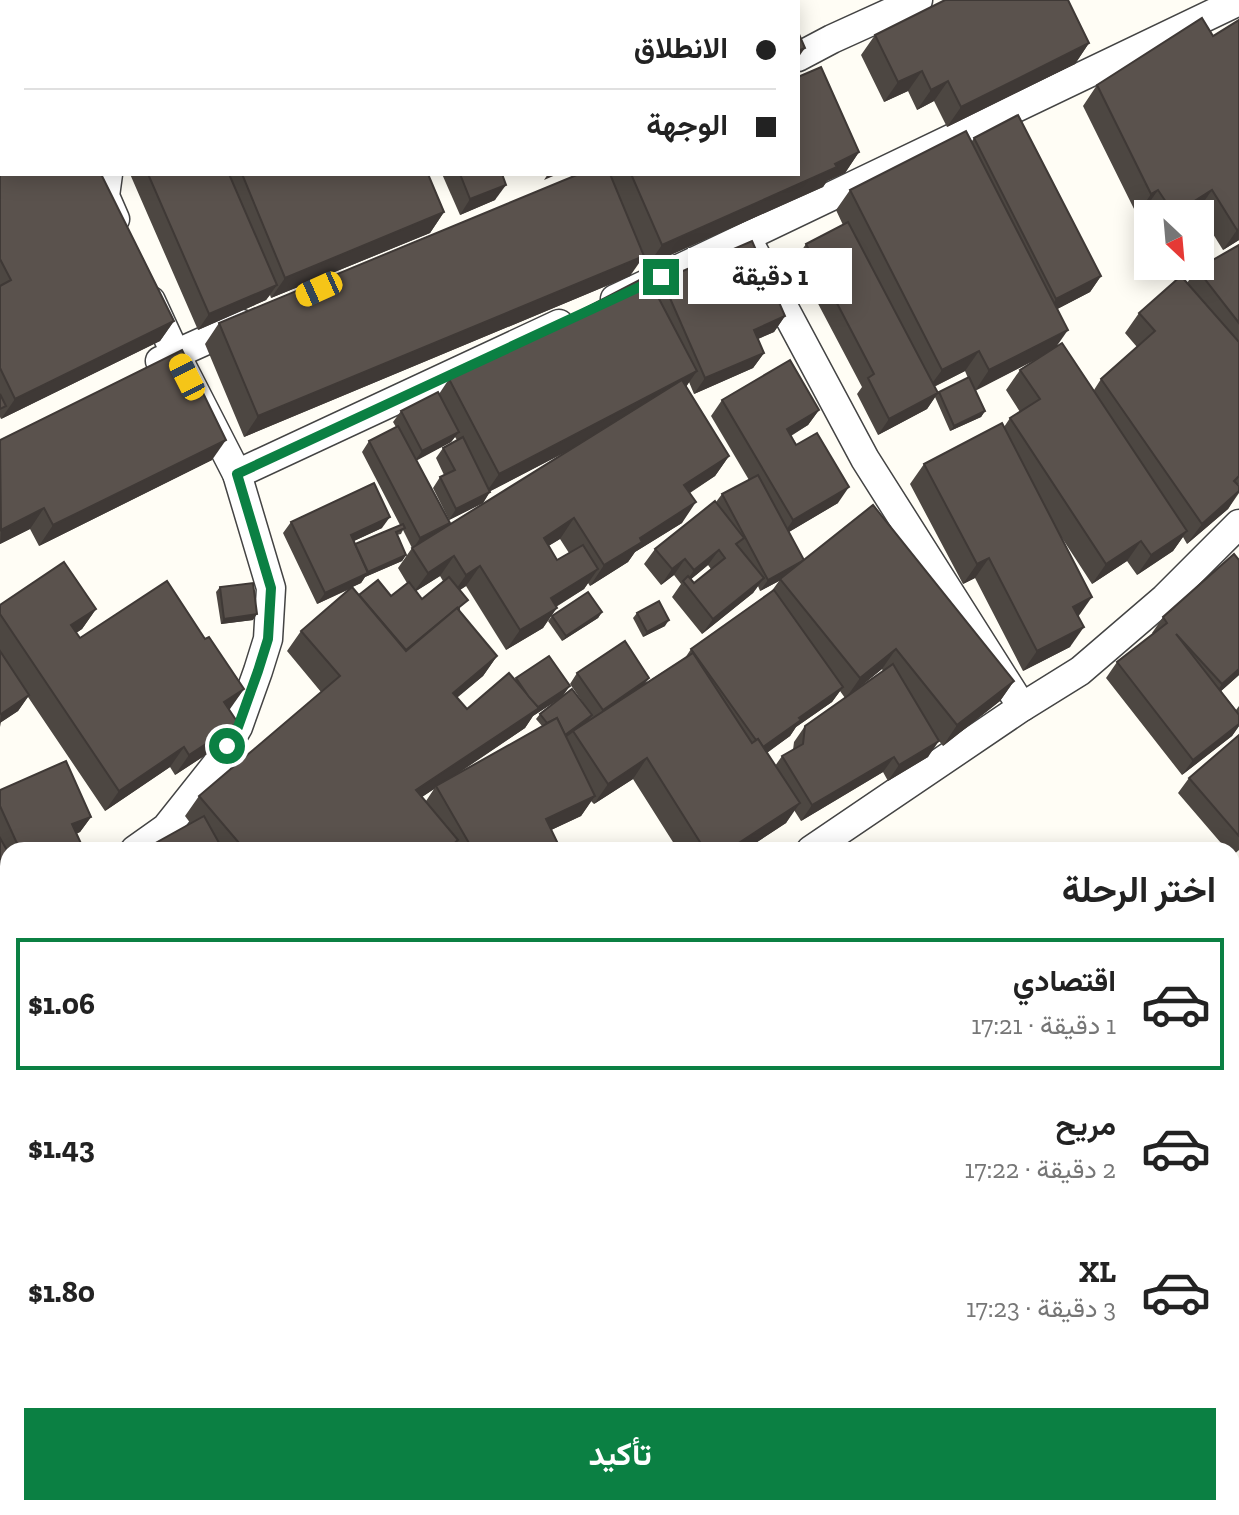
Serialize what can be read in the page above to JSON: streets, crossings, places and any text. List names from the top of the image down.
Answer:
{
  "north": "bottom right",
  "page": {
    "banner": ["الانطلاق", "الوجهة"],
    "bubble": "1 دقيقة",
    "heading": "اختر الرحلة",
    "list": [
      {
        "name": "اقتصادي",
        "note": "1 دقيقة · 17:21",
        "value": "$1.06"
      },
      {
        "name": "مريح",
        "note": "2 دقيقة · 17:22",
        "value": "$1.43"
      },
      {
        "name": "XL",
        "note": "3 دقيقة · 17:23",
        "value": "$1.80"
      }
    ],
    "buttons": "تأكيد"
  }
}
